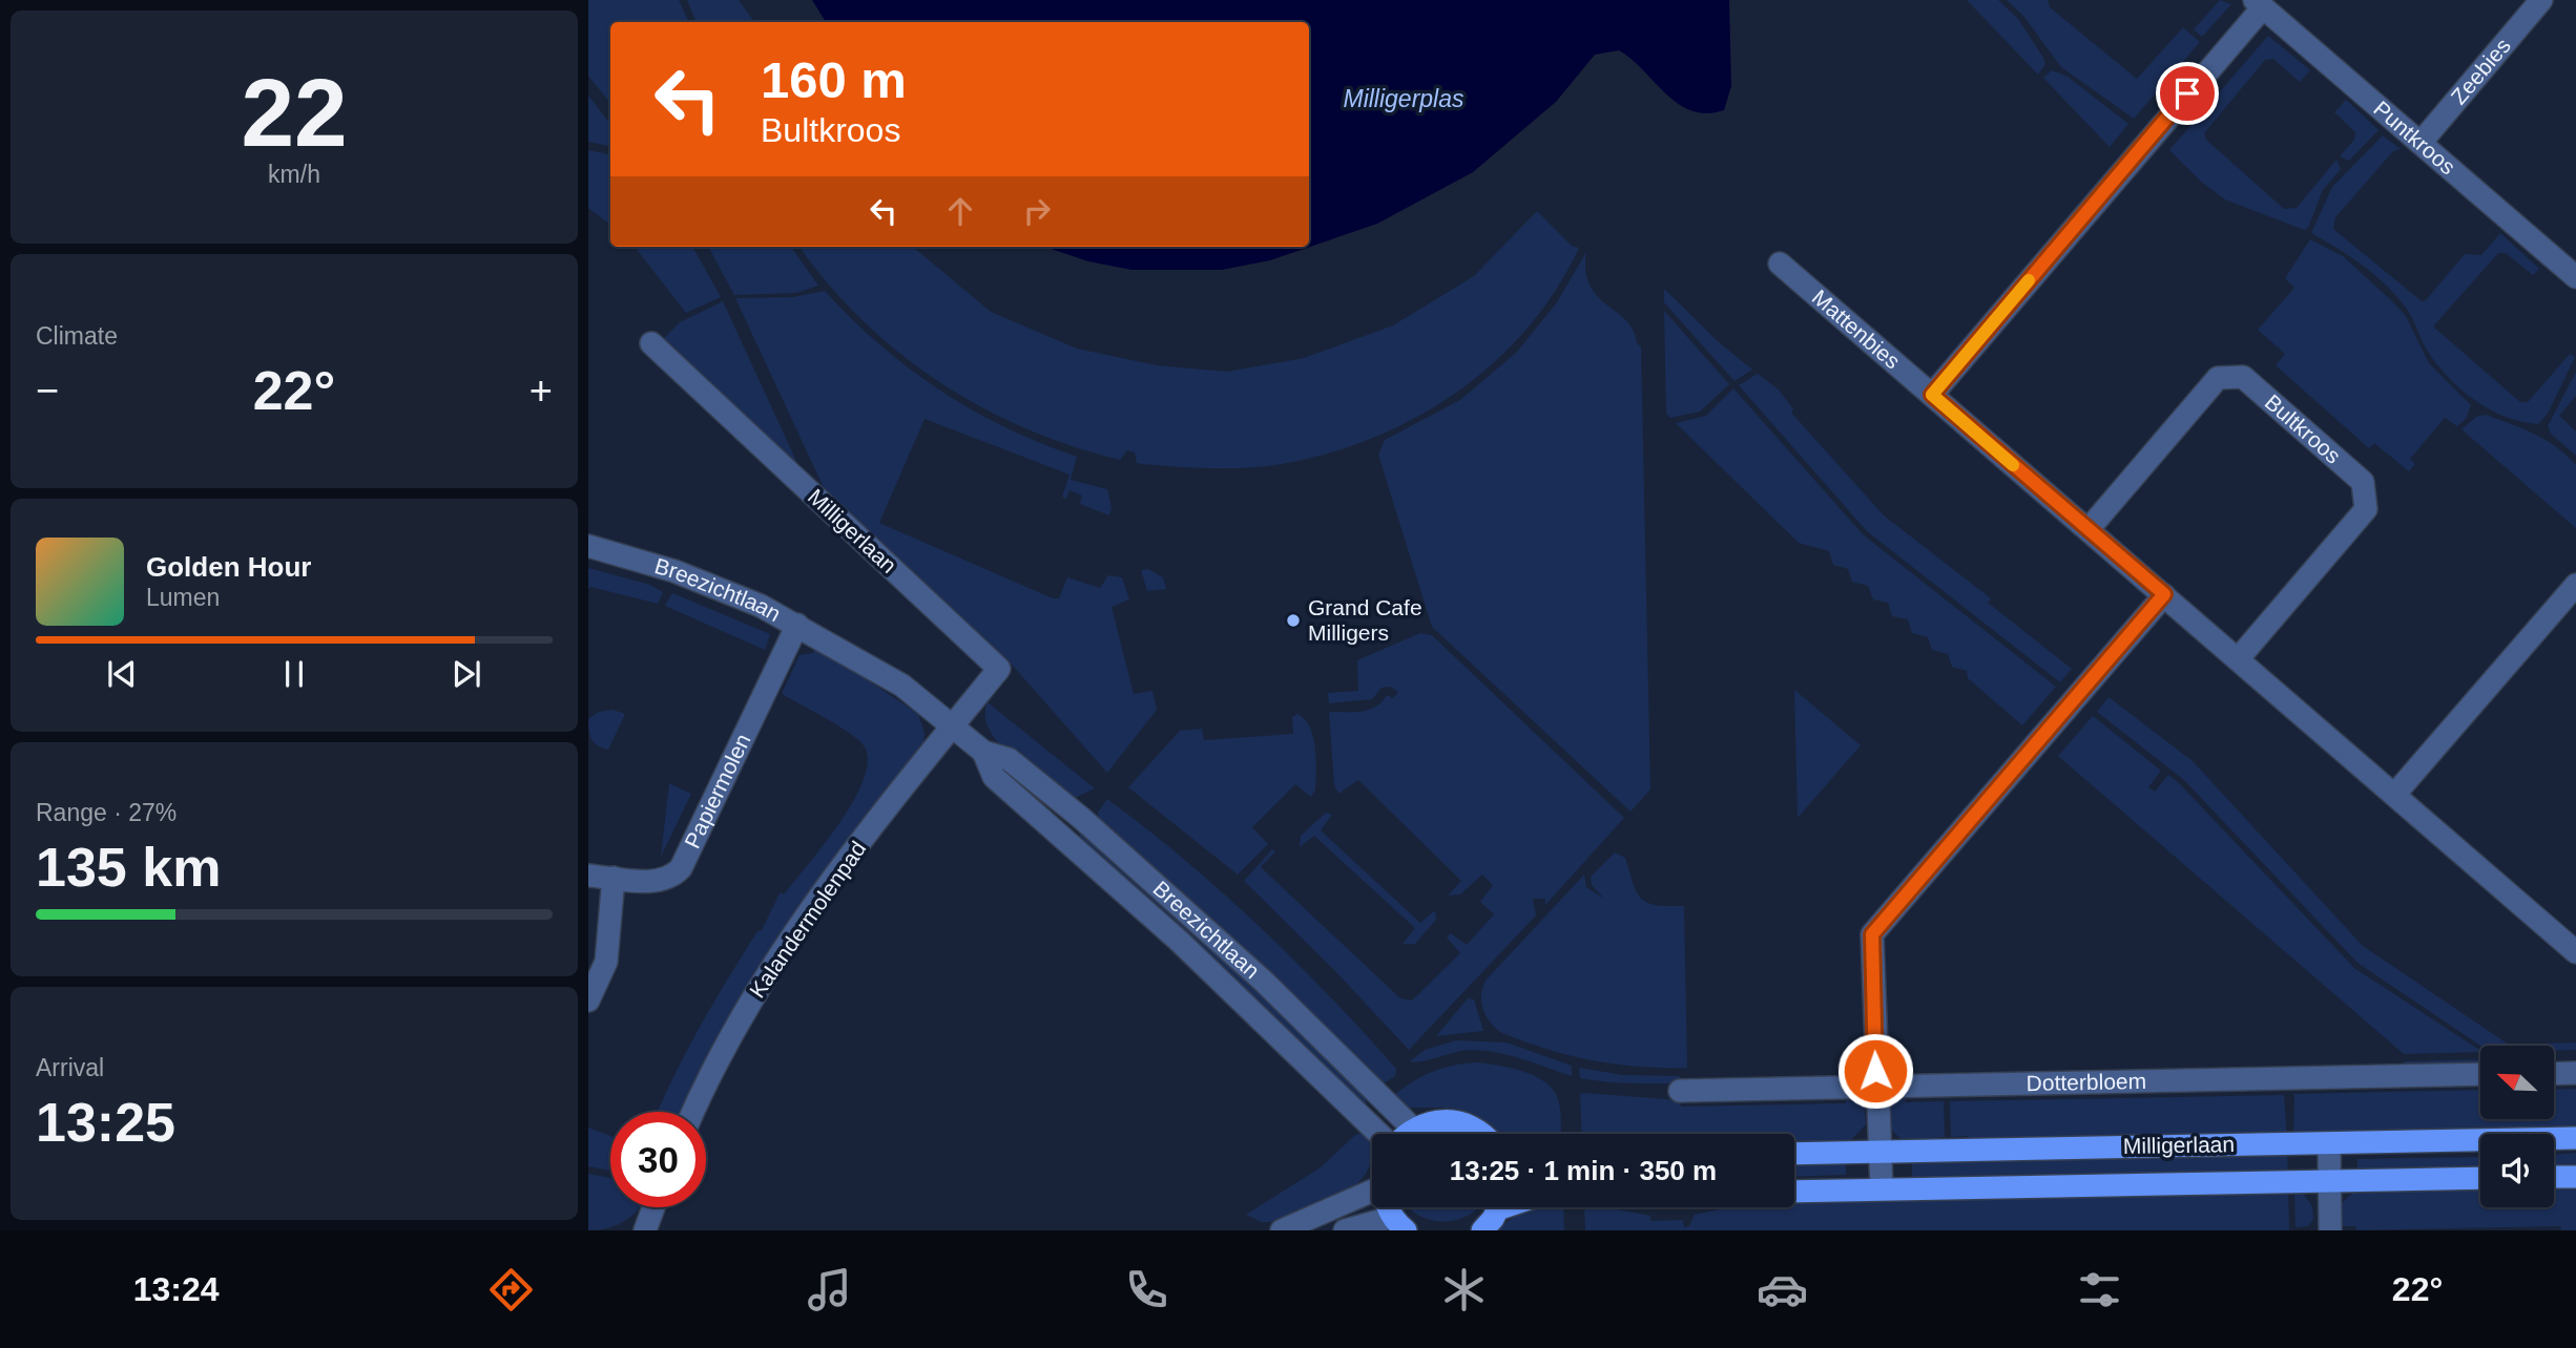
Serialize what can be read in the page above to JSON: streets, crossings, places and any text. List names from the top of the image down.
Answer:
{
  "streets": {
    "main road": ["Milligerlaan"],
    "street": [
      "Zeebies",
      "Puntkroos",
      "Mattenbies",
      "Bultkroos",
      "Breezichtlaan",
      "Papiermolen",
      "Kalandermolenpad",
      "Dotterbloem"
    ]
  },
  "crossings": [
    ["Zeebies", "Puntkroos"],
    ["Milligerlaan", "Breezichtlaan"],
    ["Milligerlaan", "Kalandermolenpad"],
    ["Breezichtlaan", "Papiermolen"],
    ["Breezichtlaan", "Kalandermolenpad"]
  ],
  "water": ["Milligerplas"],
  "places": ["Grand Cafe Milligers"],
  "north": "top left",
  "page": {
    "tile": [
      ["22", "km/h"],
      "Climate",
      ["Range · 27%", "135 km"],
      ["Arrival", "13:25"]
    ],
    "turn": ["160 m", "Bultkroos"],
    "heat": ["−", "22°", "+"],
    "song": ["Golden Hour", "Lumen"],
    "limit": "30",
    "trip": "13:25 · 1 min · 350 m",
    "tabs": ["13:24", "22°"]
  }
}
